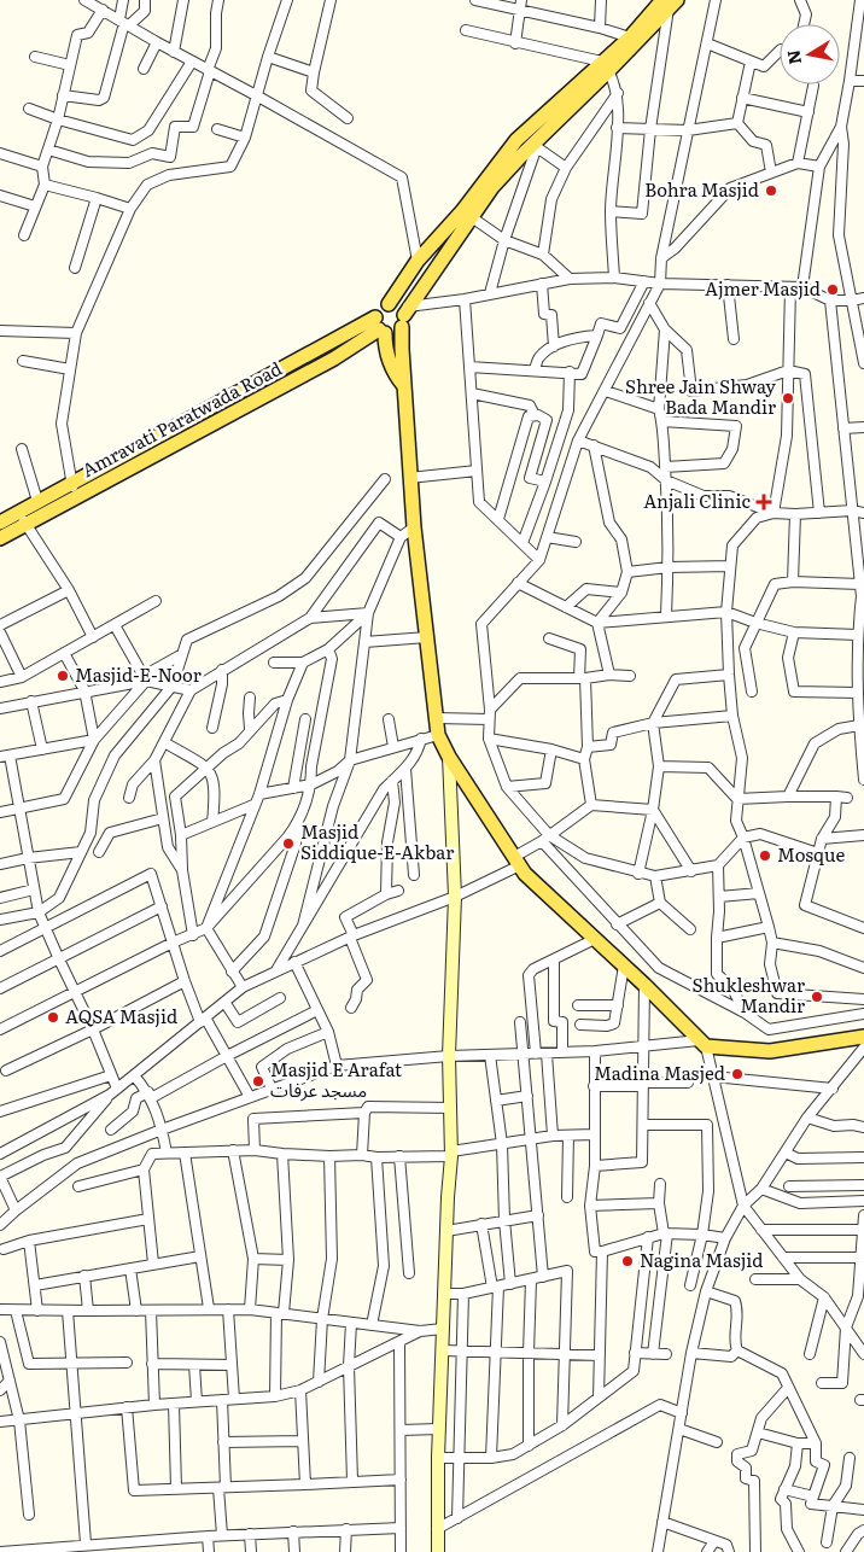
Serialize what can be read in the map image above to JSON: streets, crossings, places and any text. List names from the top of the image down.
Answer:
{
  "streets": {
    "main road": ["Amravati Paratwada Road"]
  },
  "places": {
    "other": [
      "Bohra Masjid",
      "Ajmer Masjid",
      "Shree Jain Shway Bada Mandir",
      "Masjid-E-Noor",
      "Masjid Siddique-E-Akbar",
      "Mosque",
      "Shukleshwar Mandir",
      "AQSA Masjid",
      "Madina Masjed",
      "Masjid E Arafat مسجد عرفات",
      "Nagina Masjid"
    ],
    "health": ["Anjali Clinic"]
  },
  "north": "left"
}
